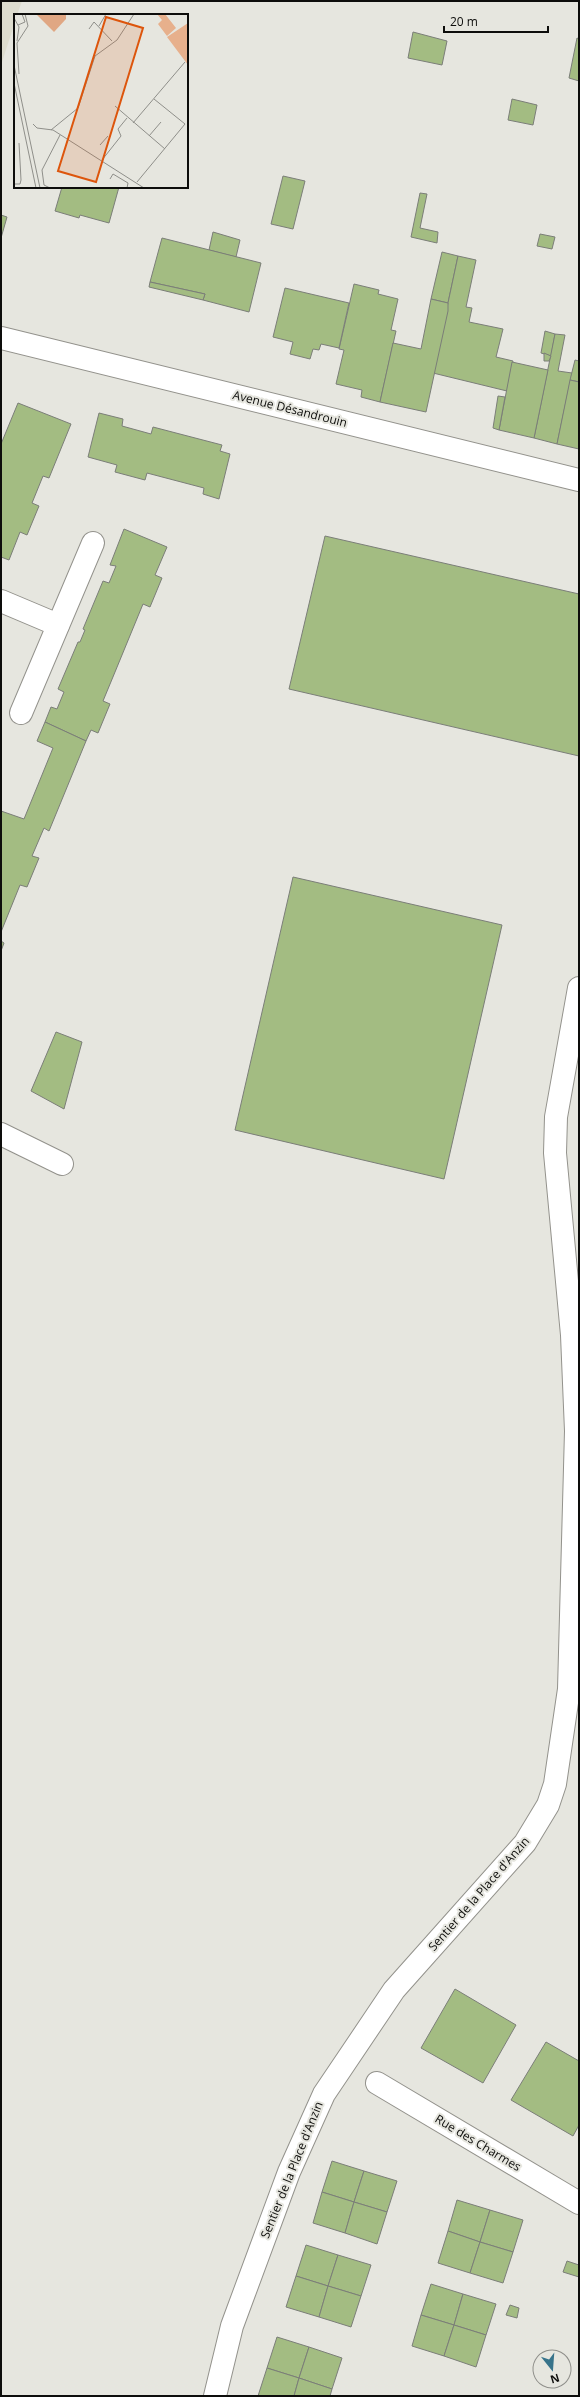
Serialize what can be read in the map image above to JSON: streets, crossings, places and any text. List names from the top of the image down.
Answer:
{
  "streets": {
    "street": ["Avenue Désandrouin", "Sentier de la Place d'Anzin", "Rue des Charmes"]
  },
  "scale_bar": "20 m",
  "north": "bottom"
}
